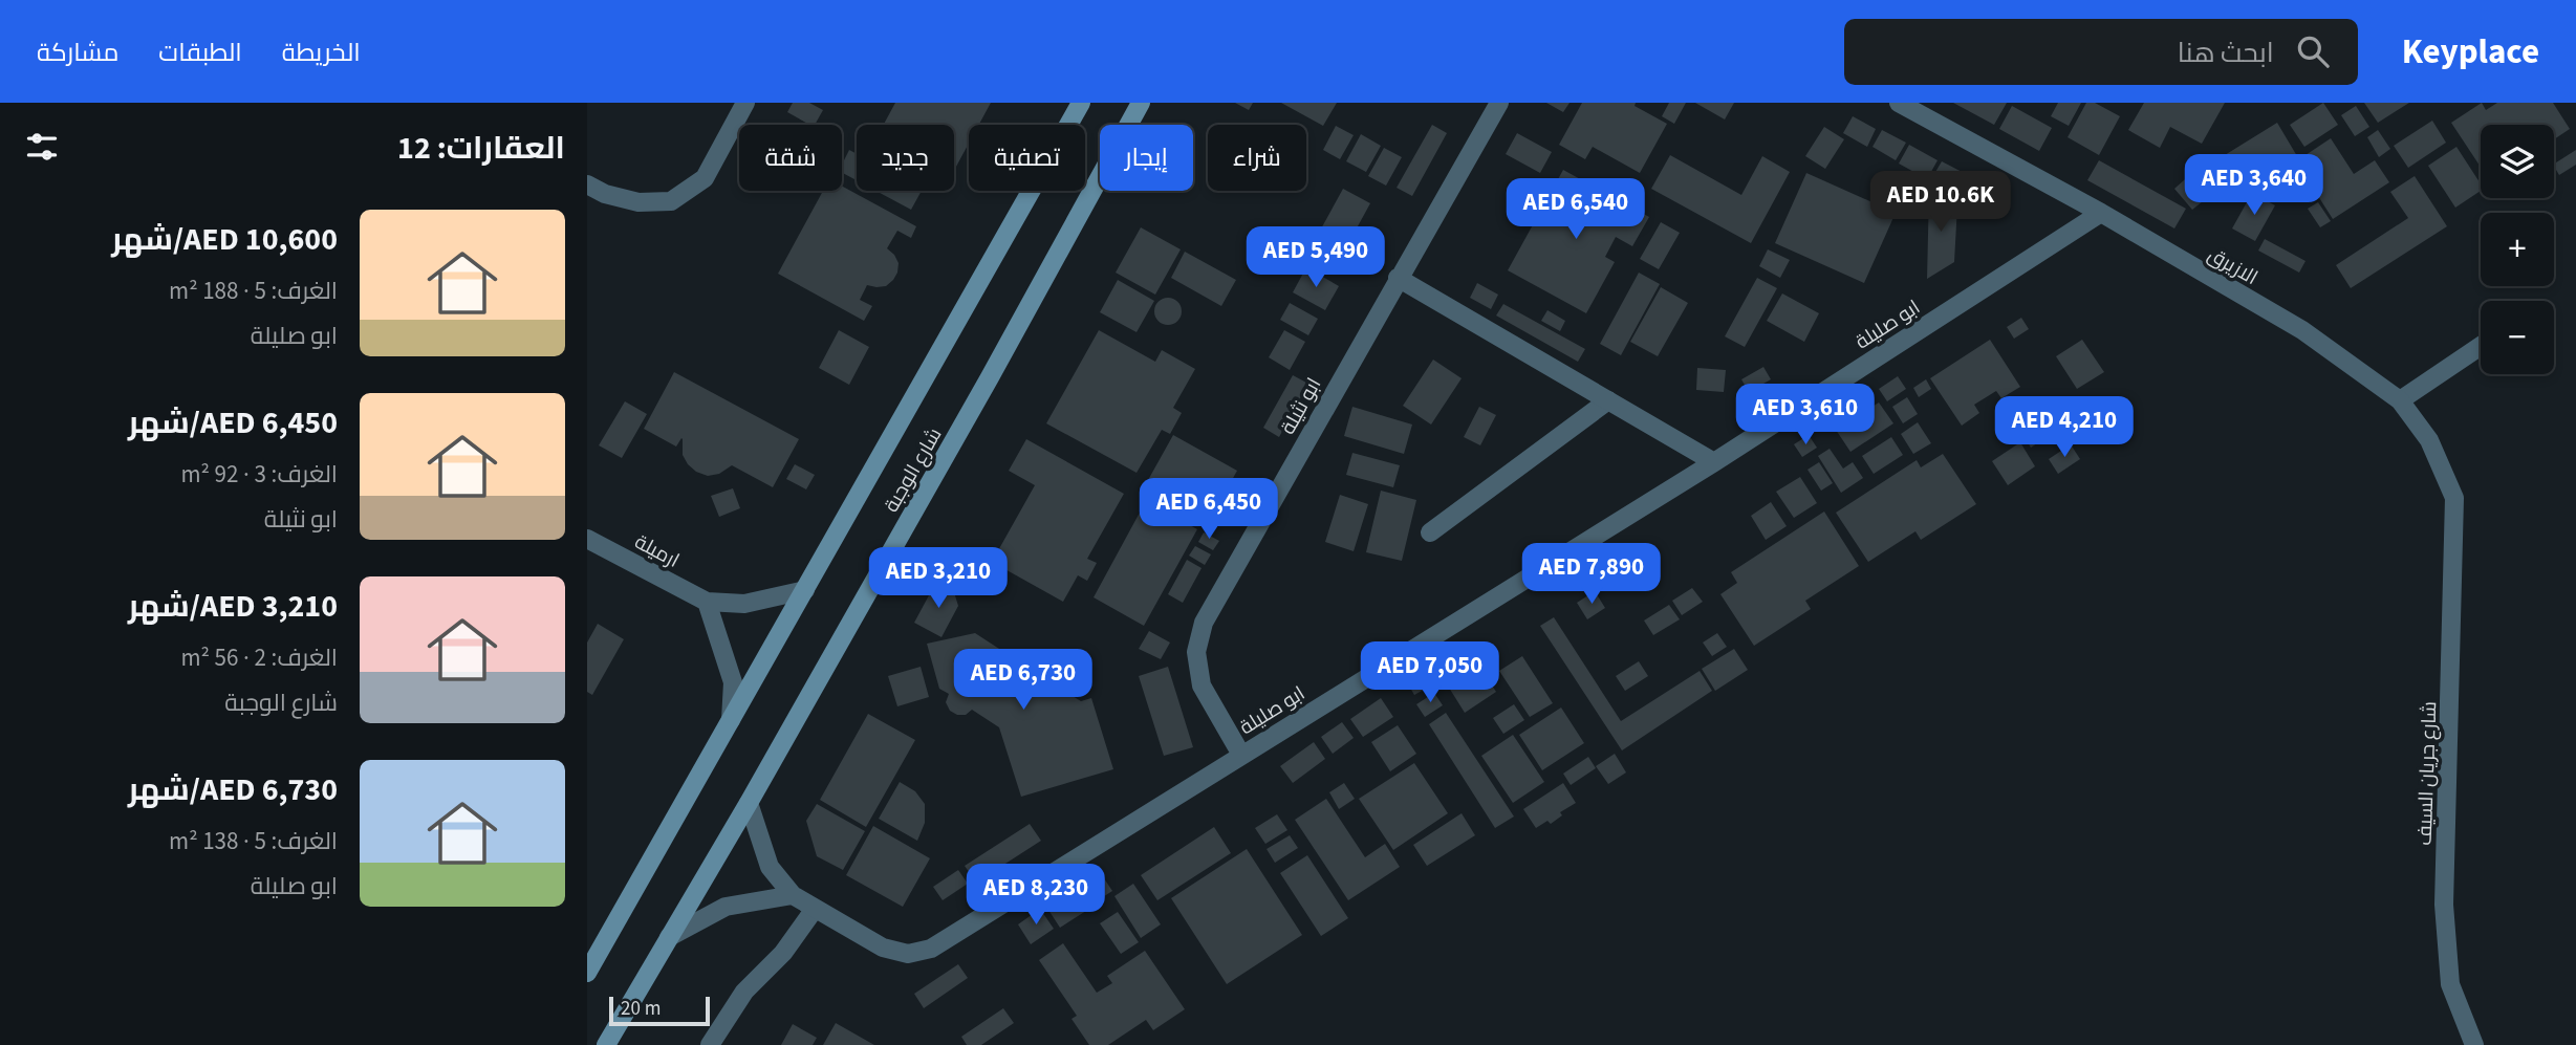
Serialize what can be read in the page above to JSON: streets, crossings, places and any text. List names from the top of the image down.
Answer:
{
  "streets": {
    "street": [
      "الازيرق",
      "ابو صليلة",
      "ابو نثيلة",
      "شارع الوجبة",
      "ارميلة",
      "شارع جريان السيف"
    ]
  },
  "crossings": [
    ["الازيرق", "ابو صليلة"],
    ["الازيرق", "شارع جريان السيف"],
    ["ابو صليلة", "ابو نثيلة"],
    ["ابو صليلة", "شارع الوجبة"],
    ["شارع الوجبة", "ارميلة"]
  ],
  "scale_bar": "20 m",
  "page": {
    "header": "Keyplace",
    "search": "ابحث هنا",
    "nav": ["الخريطة", "الطبقات", "مشاركة"],
    "heading": "العقارات: 12",
    "map_buttons": ["+", "−"],
    "chip": [
      "شراء",
      "إيجار",
      "تصفية",
      "جديد",
      "شقة"
    ],
    "price": [
      "AED 3,640",
      "AED 10.6K",
      "AED 6,540",
      "AED 5,490",
      "AED 3,610",
      "AED 4,210",
      "AED 6,450",
      "AED 7,890",
      "AED 3,210",
      "AED 7,050",
      "AED 6,730",
      "AED 8,230"
    ],
    "list": [
      {
        "name": "AED 10,600/شهر",
        "note": "الغرف: 5 · 188 m² · ابو صليلة"
      },
      {
        "name": "AED 6,450/شهر",
        "note": "الغرف: 3 · 92 m² · ابو نثيلة"
      },
      {
        "name": "AED 3,210/شهر",
        "note": "الغرف: 2 · 56 m² · شارع الوجبة"
      },
      {
        "name": "AED 6,730/شهر",
        "note": "الغرف: 5 · 138 m² · ابو صليلة"
      }
    ],
    "scale": "20 m"
  }
}
